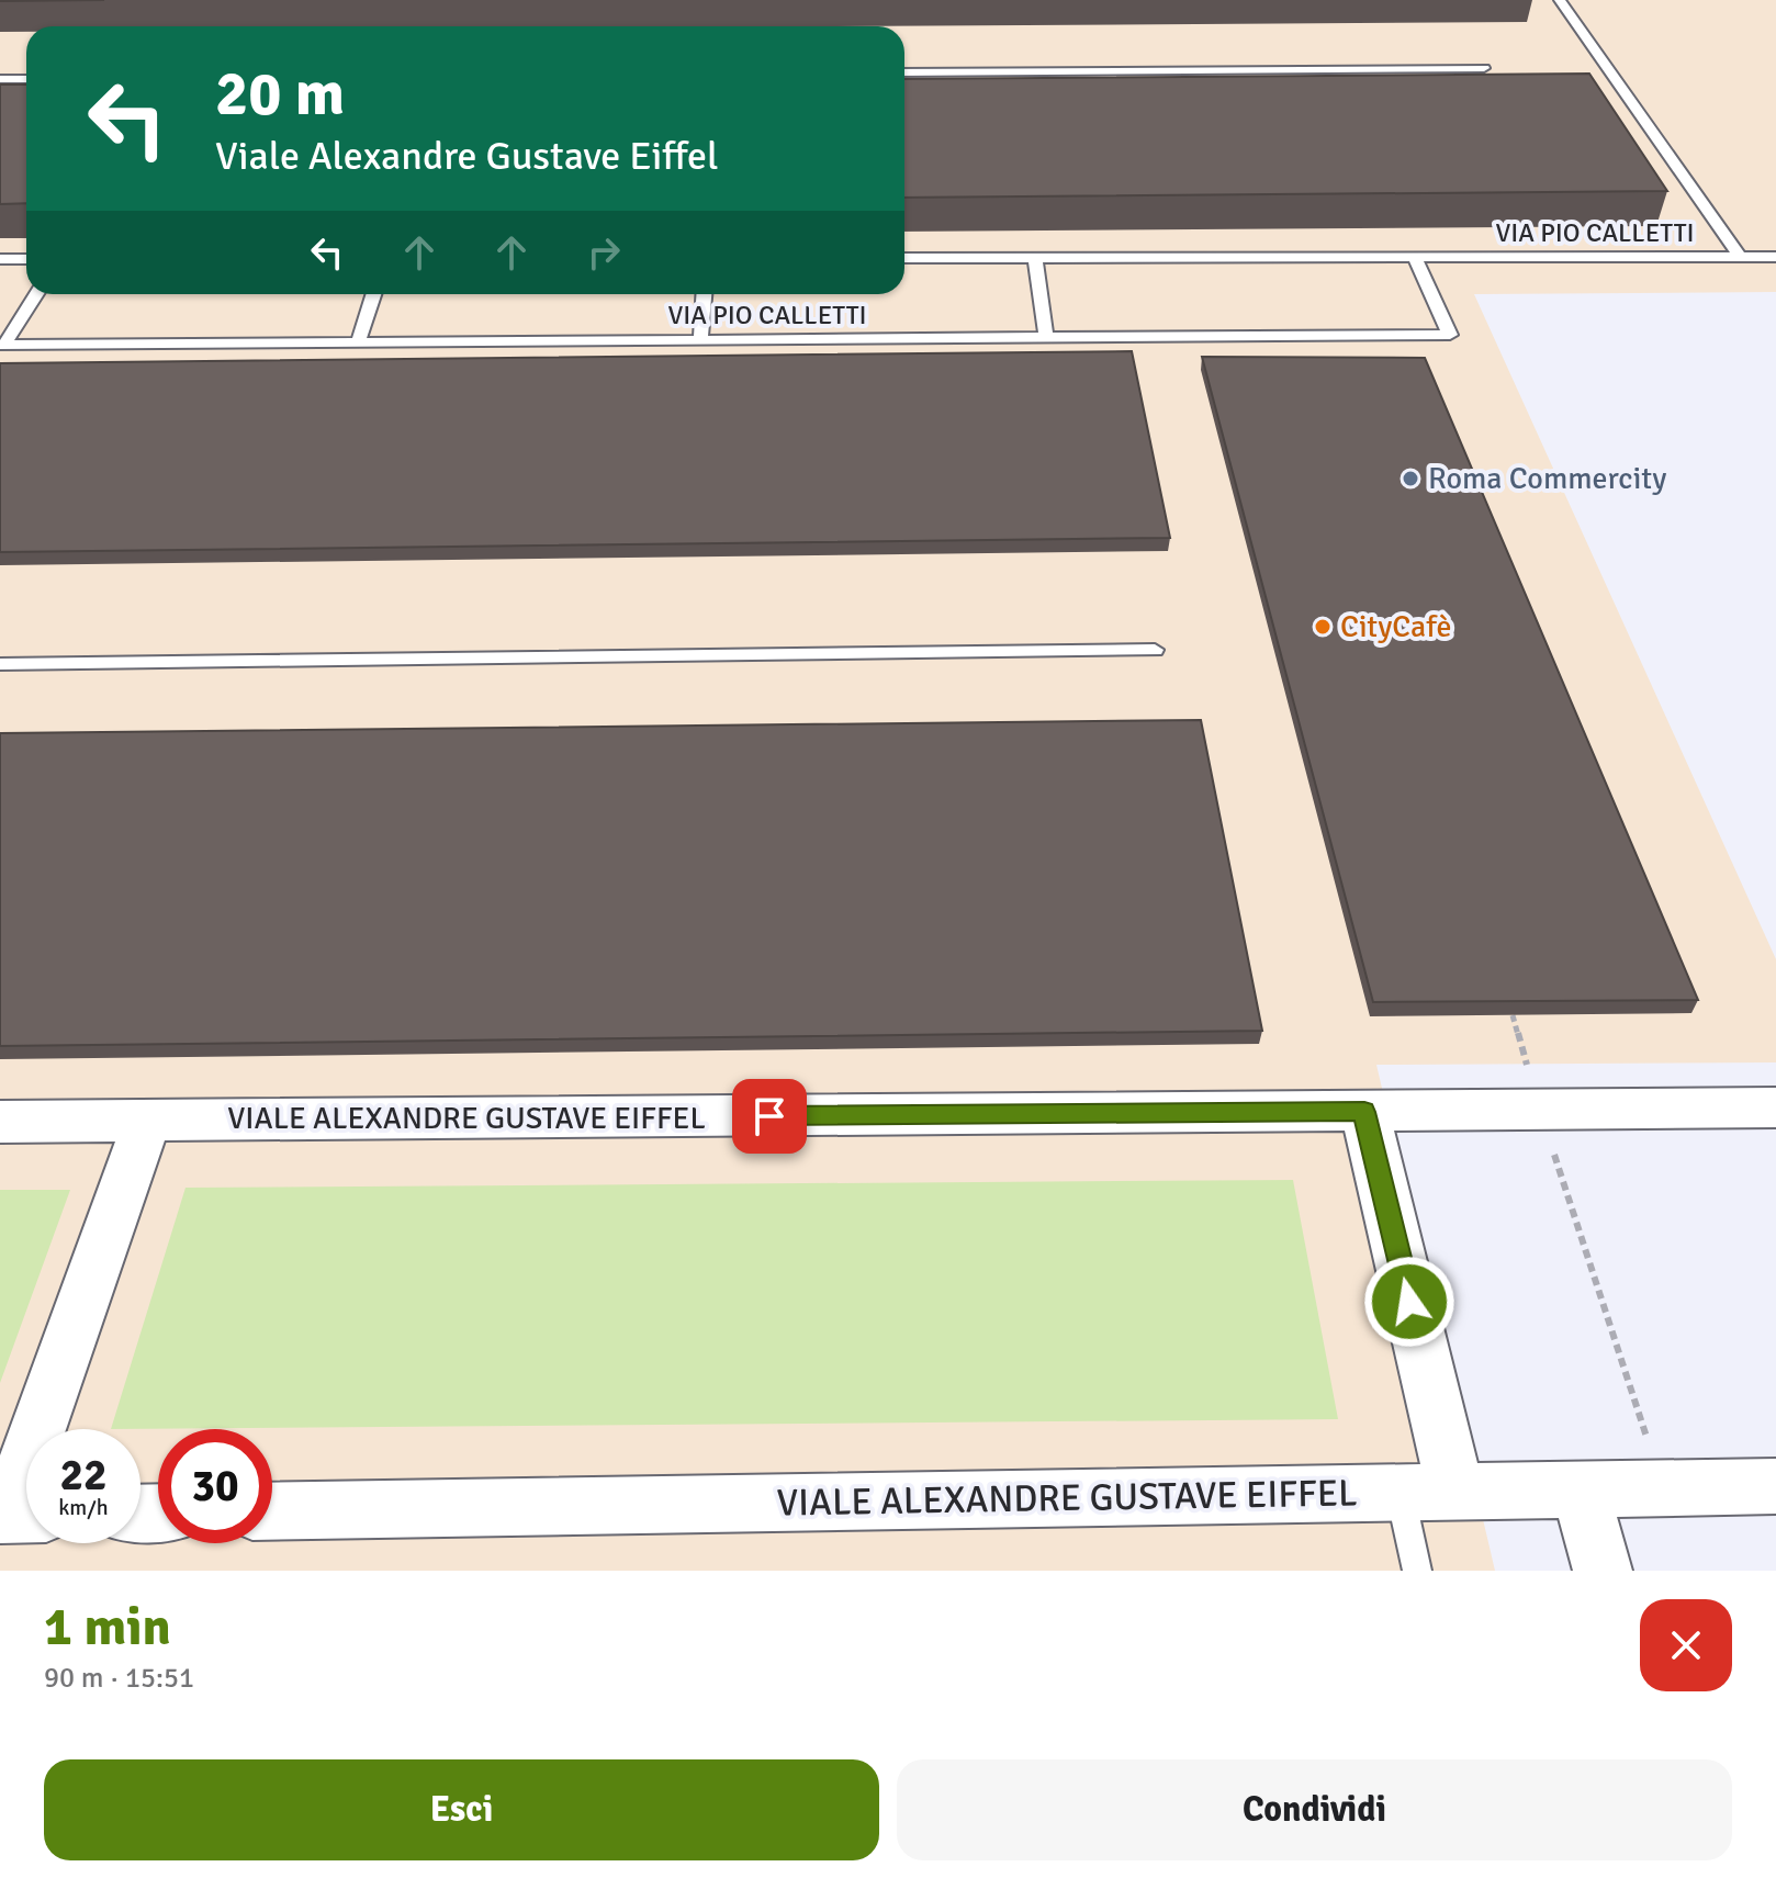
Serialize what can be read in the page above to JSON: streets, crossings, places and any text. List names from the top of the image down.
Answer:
{
  "streets": {
    "street": ["VIALE ALEXANDRE GUSTAVE EIFFEL"],
    "lane": ["VIA PIO CALLETTI"]
  },
  "places": ["Roma Commercity", "CityCafè"],
  "page": {
    "turn": ["20 m", "Viale Alexandre Gustave Eiffel"],
    "speed": "22 km/h",
    "limit": "30",
    "heading": ["1 min", "90 m · 15:51"],
    "buttons": ["Esci", "Condividi"]
  }
}
